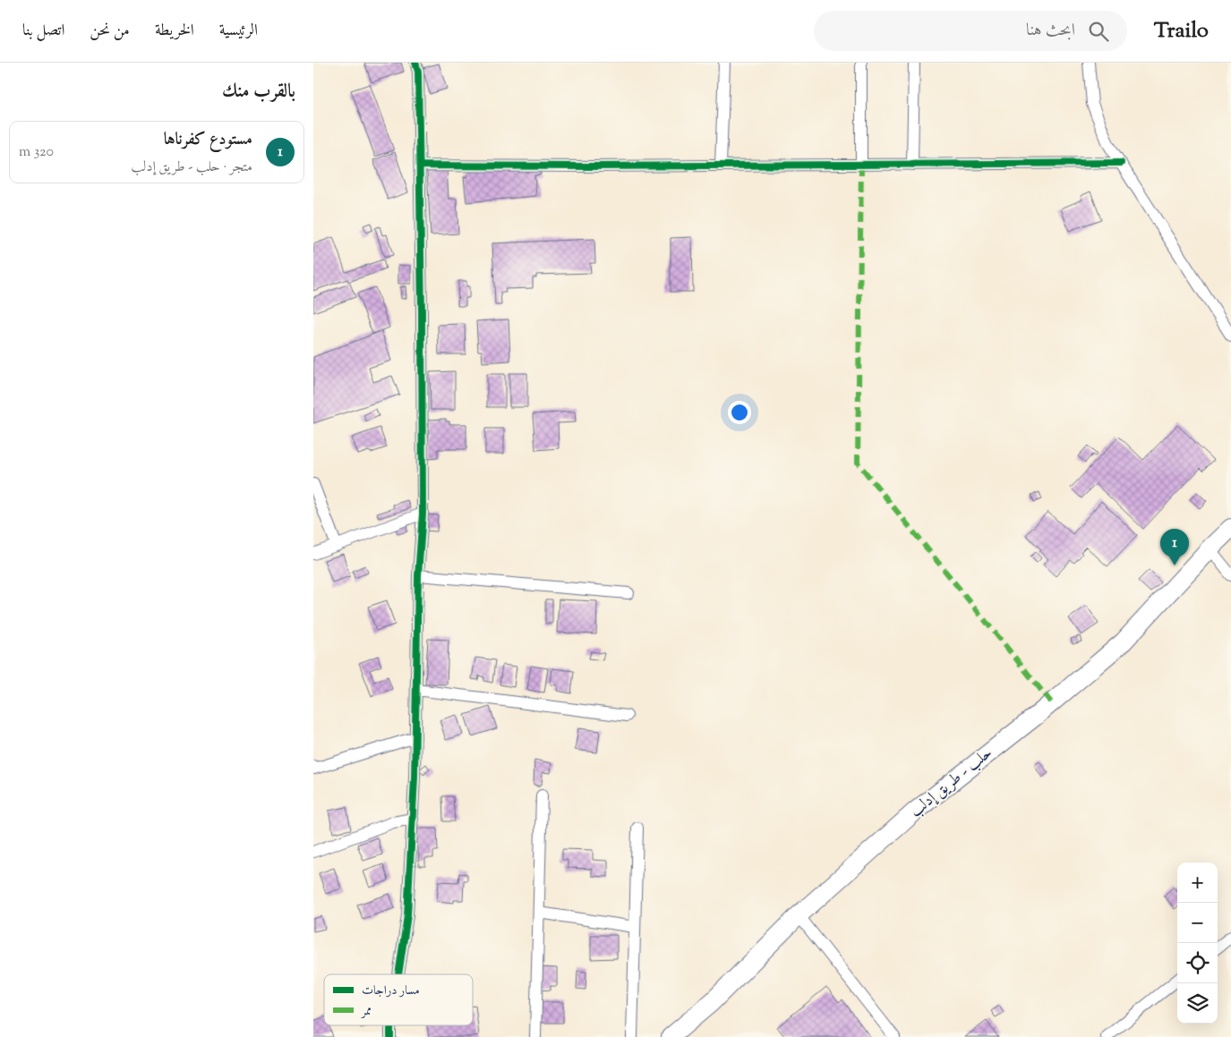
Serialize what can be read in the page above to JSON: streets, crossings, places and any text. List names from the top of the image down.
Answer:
{
  "streets": {
    "highway": ["حلب - طريق إدلب"]
  },
  "legend": ["مسار دراجات", "ممر"],
  "page": {
    "header": "Trailo",
    "search": "ابحث هنا",
    "nav": [
      "الرئيسية",
      "الخريطة",
      "من نحن",
      "اتصل بنا"
    ],
    "heading": "بالقرب منك",
    "list": [
      {
        "mark": "1",
        "name": "مستودع كفرناها",
        "note": "متجر · حلب - طريق إدلب",
        "value": "320 m"
      }
    ],
    "pins": "1",
    "map_buttons": ["+", "−"]
  }
}
